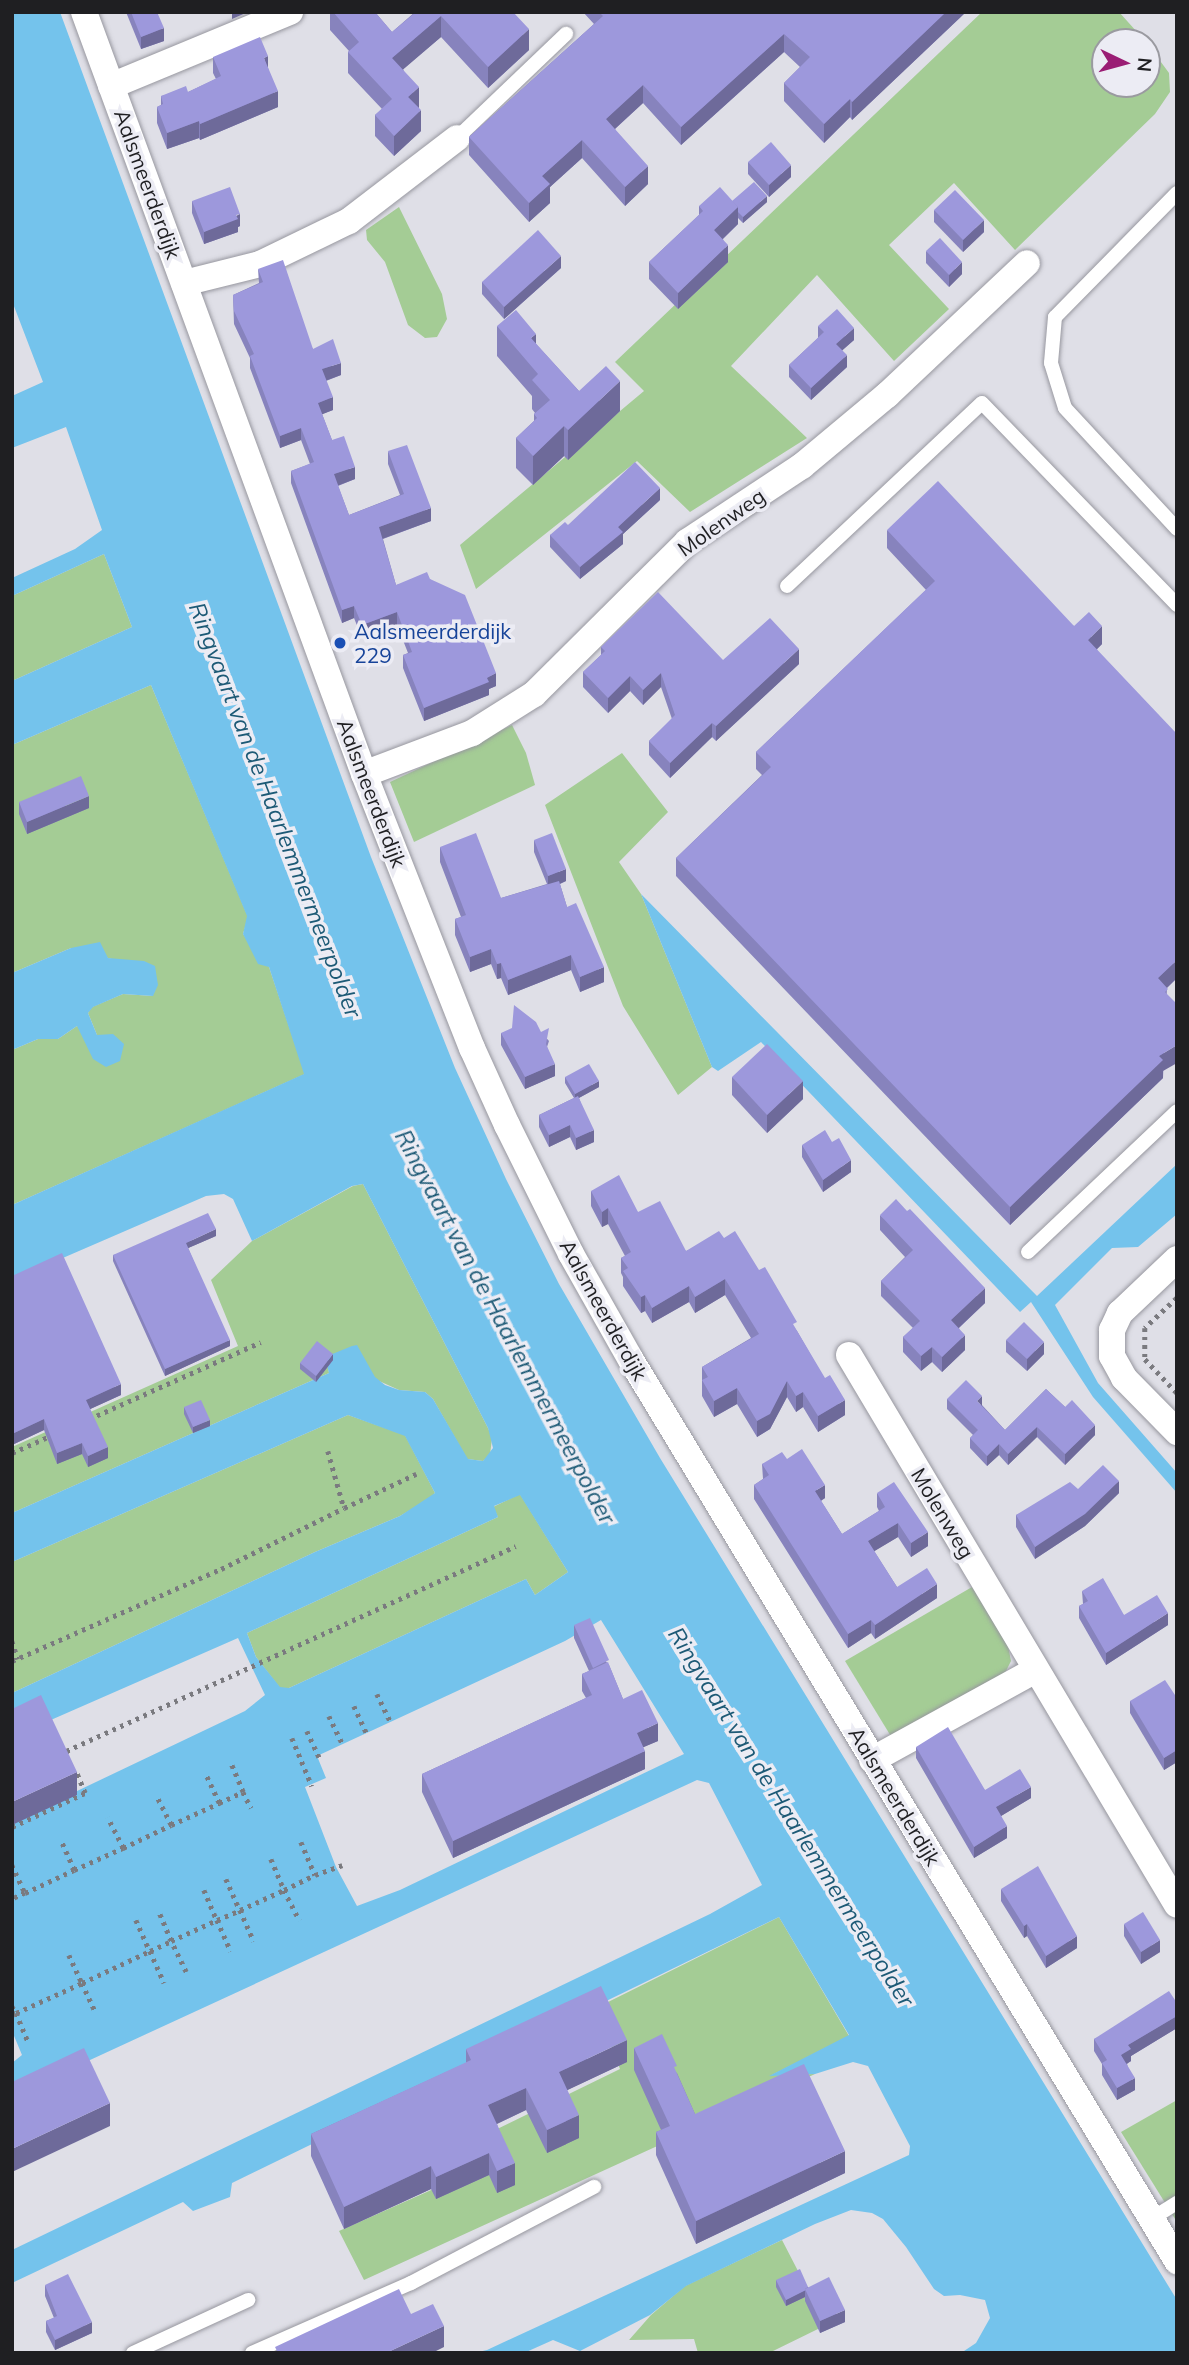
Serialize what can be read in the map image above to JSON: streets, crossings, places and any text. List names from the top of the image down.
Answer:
{
  "streets": {
    "street": ["Aalsmeerderdijk", "Molenweg"]
  },
  "crossings": [
    ["Aalsmeerderdijk", "Molenweg"]
  ],
  "water": ["Ringvaart van de Haarlemmermeerpolder"],
  "places": ["Aalsmeerderdijk 229"],
  "north": "right"
}
